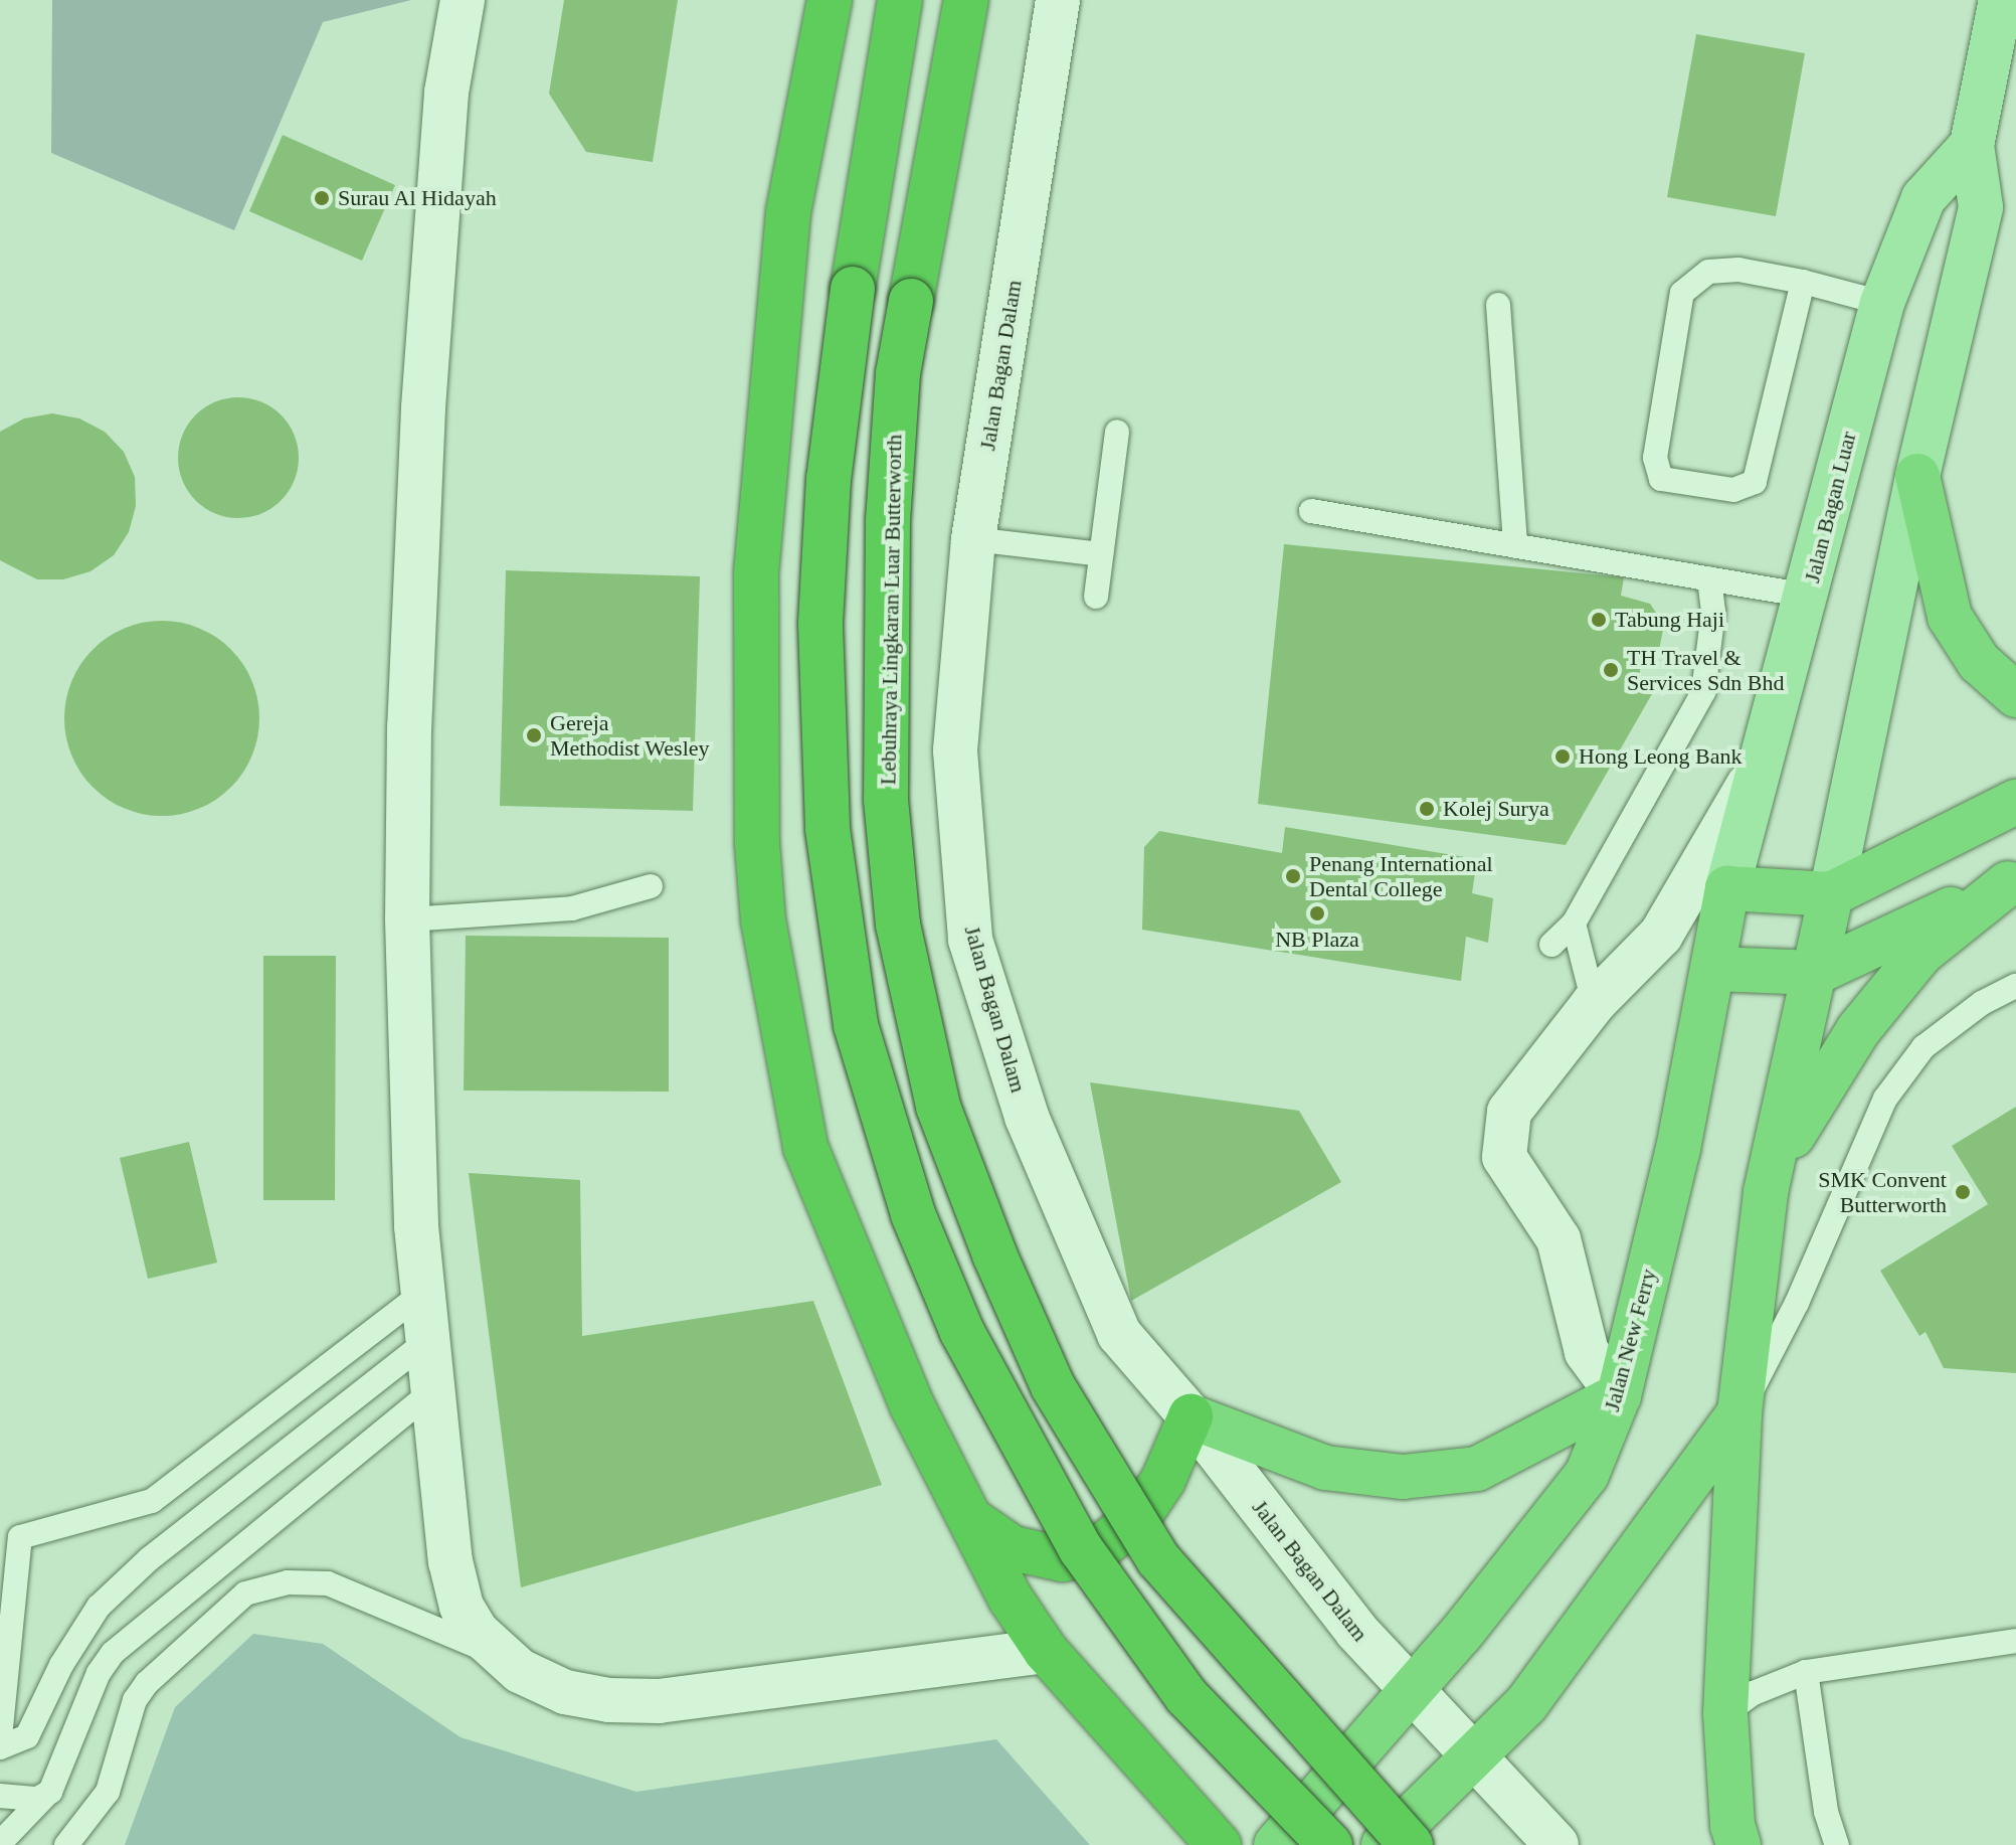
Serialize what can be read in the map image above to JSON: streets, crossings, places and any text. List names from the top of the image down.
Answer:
{
  "streets": {
    "highway": ["Lebuhraya Lingkaran Luar Butterworth", "Jalan New Ferry"],
    "main road": ["Jalan Bagan Luar"],
    "street": ["Jalan Bagan Dalam"]
  },
  "crossings": [
    ["Jalan Bagan Dalam", "Jalan New Ferry"],
    ["Jalan Bagan Luar", "Jalan New Ferry"]
  ],
  "places": [
    "Surau Al Hidayah",
    "Tabung Haji",
    "TH Travel & Services Sdn Bhd",
    "Gereja Methodist Wesley",
    "Hong Leong Bank",
    "Kolej Surya",
    "Penang International Dental College",
    "NB Plaza",
    "SMK Convent Butterworth"
  ]
}
